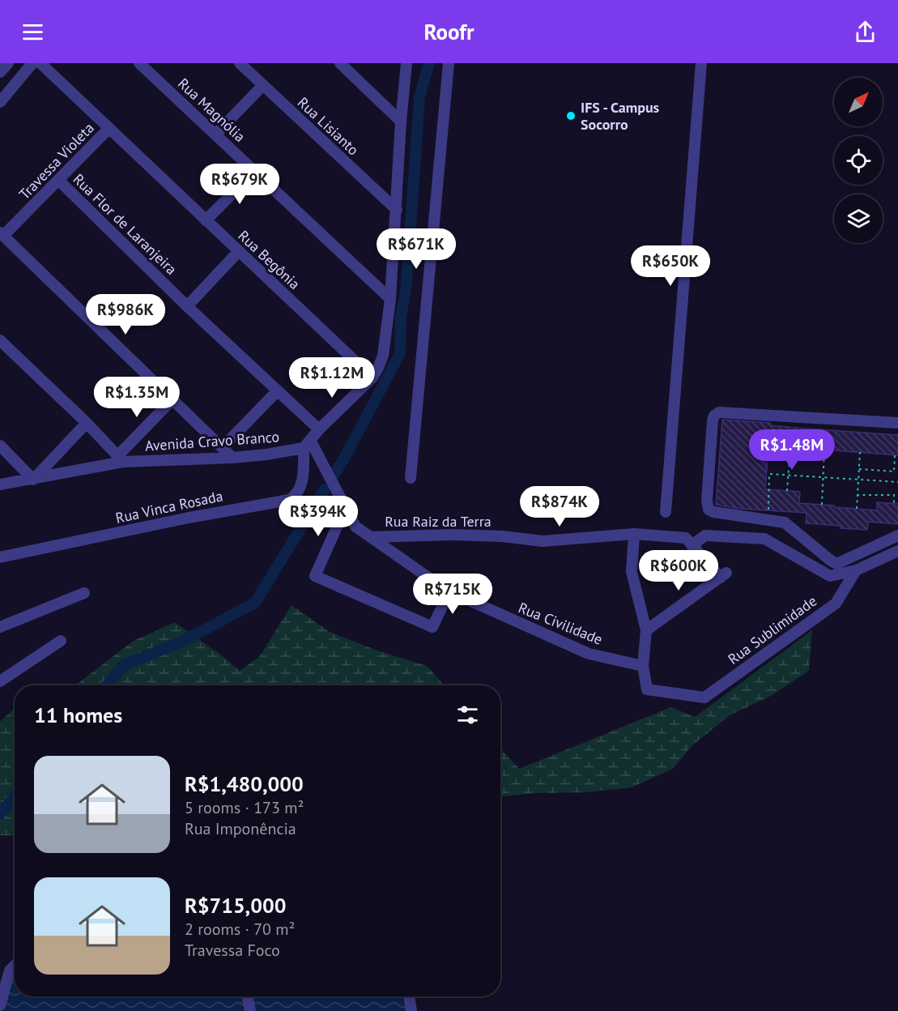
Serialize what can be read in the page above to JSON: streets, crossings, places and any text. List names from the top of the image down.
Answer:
{
  "streets": {
    "street": [
      "Rua Magnólia",
      "Rua Lisianto",
      "Travessa Violeta",
      "Rua Flor de Laranjeira",
      "Rua Begônia",
      "Avenida Cravo Branco",
      "Rua Vinca Rosada",
      "Rua Raiz da Terra",
      "Rua Civilidade",
      "Rua Sublimidade"
    ]
  },
  "crossings": [
    ["Travessa Violeta", "Rua Flor de Laranjeira"],
    ["Travessa Violeta", "Rua Begônia"],
    ["Avenida Cravo Branco", "Rua Vinca Rosada"],
    ["Avenida Cravo Branco", "Rua Civilidade"],
    ["Rua Vinca Rosada", "Rua Civilidade"],
    ["Rua Raiz da Terra", "Rua Civilidade"],
    ["Rua Civilidade", "Rua Sublimidade"]
  ],
  "places": ["IFS - Campus Socorro"],
  "north": "top right",
  "page": {
    "header": "Roofr",
    "price": [
      "R$679K",
      "R$671K",
      "R$650K",
      "R$986K",
      "R$1.12M",
      "R$1.35M",
      "R$1.48M",
      "R$874K",
      "R$394K",
      "R$600K",
      "R$715K"
    ],
    "heading": "11 homes",
    "list": [
      {
        "name": "R$1,480,000",
        "note": "5 rooms · 173 m² · Rua Imponência"
      },
      {
        "name": "R$715,000",
        "note": "2 rooms · 70 m² · Travessa Foco"
      }
    ]
  }
}
